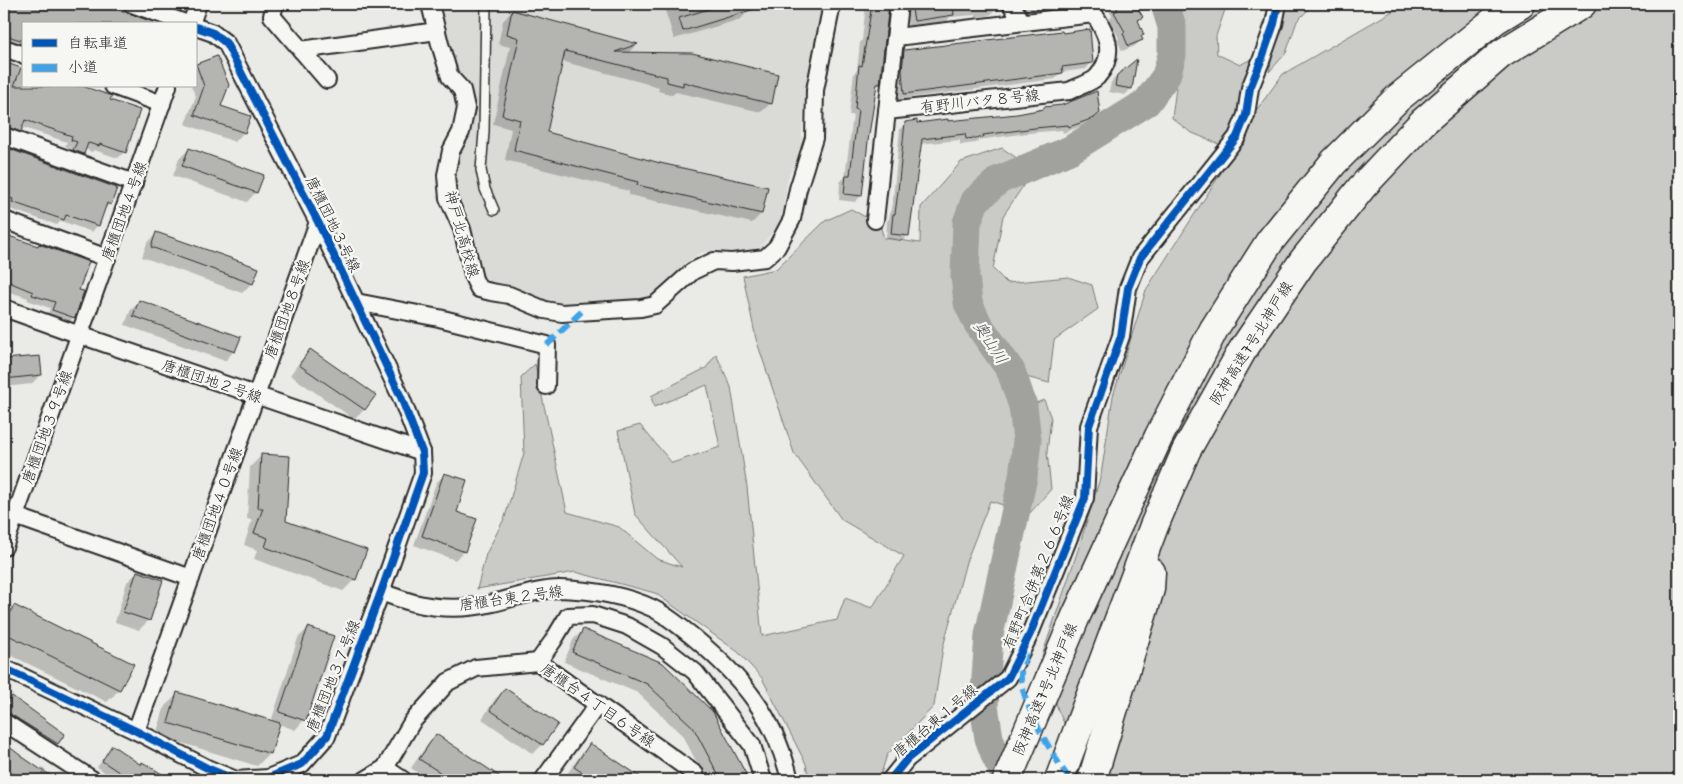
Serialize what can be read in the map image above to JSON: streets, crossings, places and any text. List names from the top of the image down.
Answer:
{
  "streets": {
    "highway": ["阪神高速7号北神戸線"],
    "street": [
      "有野川バタ８号線",
      "唐櫃団地４号線",
      "唐櫃団地３号線",
      "神戸北高校線",
      "唐櫃団地８号線",
      "唐櫃団地２号線",
      "唐櫃団地３９号線",
      "唐櫃団地４０号線",
      "有野町合併第２６６号線",
      "唐櫃台東２号線",
      "唐櫃団地３７号線",
      "唐櫃台４丁目６号線",
      "唐櫃台東１号線"
    ]
  },
  "crossings": [
    ["唐櫃団地４号線", "唐櫃団地２号線"],
    ["唐櫃団地４号線", "唐櫃団地３９号線"],
    ["唐櫃団地３号線", "唐櫃団地８号線"],
    ["唐櫃団地３号線", "唐櫃団地２号線"],
    ["唐櫃団地３号線", "唐櫃団地３７号線"],
    ["唐櫃団地８号線", "唐櫃団地２号線"],
    ["唐櫃団地８号線", "唐櫃団地４０号線"],
    ["唐櫃団地２号線", "唐櫃団地３９号線"],
    ["唐櫃団地２号線", "唐櫃団地４０号線"],
    ["唐櫃団地２号線", "唐櫃団地３７号線"],
    ["唐櫃団地３９号線", "唐櫃団地４０号線"],
    ["有野町合併第２６６号線", "唐櫃台東１号線"],
    ["唐櫃台東２号線", "唐櫃団地３７号線"]
  ],
  "water": ["奥山川"],
  "legend": ["自転車道", "小道"]
}
